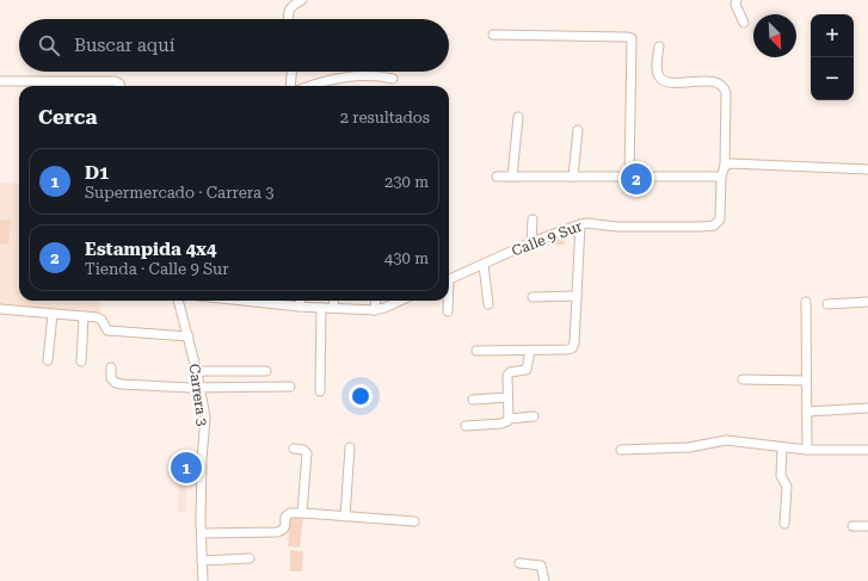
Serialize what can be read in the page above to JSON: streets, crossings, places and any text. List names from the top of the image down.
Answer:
{
  "streets": {
    "street": ["Calle 9 Sur", "Carrera 3"]
  },
  "north": "bottom right",
  "page": {
    "map_buttons": ["+", "−"],
    "search": "Buscar aquí",
    "heading": ["Cerca", "2 resultados"],
    "list": [
      {
        "mark": "1",
        "name": "D1",
        "note": "Supermercado · Carrera 3",
        "value": "230 m"
      },
      {
        "mark": "2",
        "name": "Estampida 4x4",
        "note": "Tienda · Calle 9 Sur",
        "value": "430 m"
      }
    ],
    "pins": ["2", "1"]
  }
}
